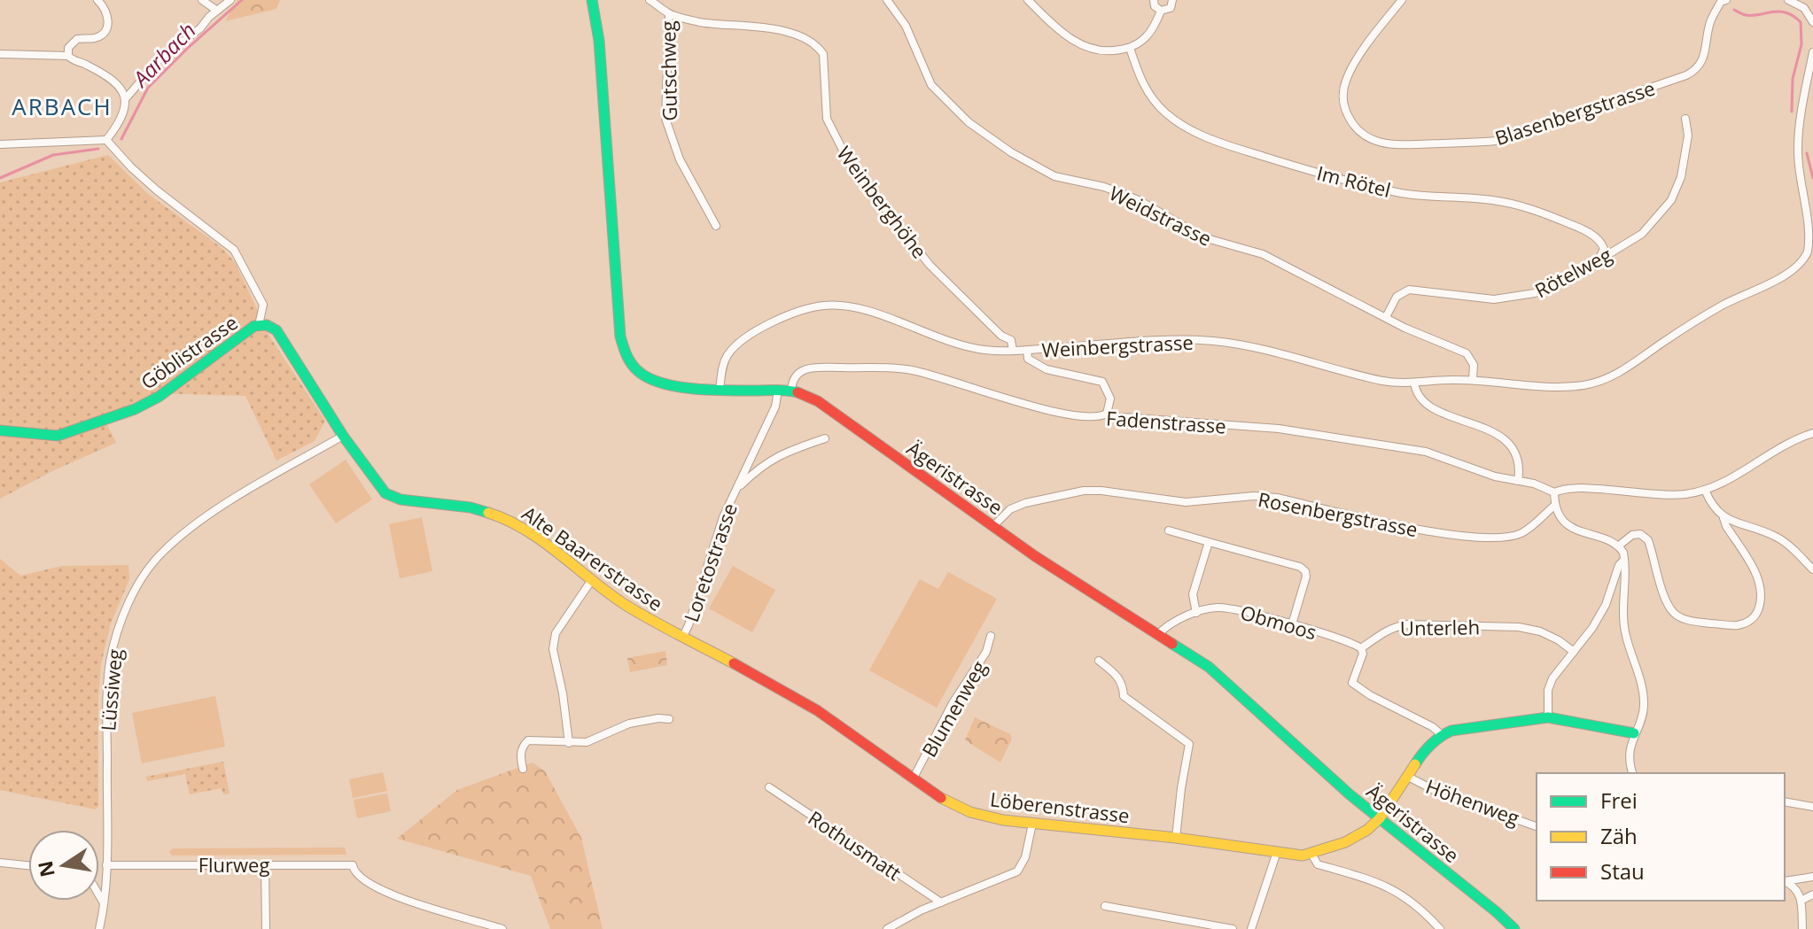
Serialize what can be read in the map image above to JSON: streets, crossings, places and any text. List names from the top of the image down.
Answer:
{
  "streets": {
    "street": [
      "Gutschweg",
      "Blasenbergstrasse",
      "Im Rötel",
      "Weinberghöhe",
      "Weidstrasse",
      "Rötelweg",
      "Weinbergstrasse",
      "Göblistrasse",
      "Fadenstrasse",
      "Ägeristrasse",
      "Rosenbergstrasse",
      "Alte Baarerstrasse",
      "Loretostrasse",
      "Obmoos",
      "Unterleh",
      "Lüssiweg",
      "Blumenweg",
      "Höhenweg",
      "Löberenstrasse",
      "Rothusmatt",
      "Flurweg"
    ]
  },
  "crossings": [
    ["Gutschweg", "Weinberghöhe"],
    ["Im Rötel", "Rötelweg"],
    ["Weinberghöhe", "Weinbergstrasse"],
    ["Weidstrasse", "Rötelweg"],
    ["Weidstrasse", "Weinbergstrasse"],
    ["Weinbergstrasse", "Ägeristrasse"],
    ["Göblistrasse", "Alte Baarerstrasse"],
    ["Fadenstrasse", "Ägeristrasse"],
    ["Ägeristrasse", "Rosenbergstrasse"],
    ["Ägeristrasse", "Loretostrasse"],
    ["Ägeristrasse", "Obmoos"],
    ["Ägeristrasse", "Löberenstrasse"],
    ["Alte Baarerstrasse", "Loretostrasse"],
    ["Alte Baarerstrasse", "Lüssiweg"],
    ["Alte Baarerstrasse", "Löberenstrasse"],
    ["Loretostrasse", "Löberenstrasse"],
    ["Obmoos", "Unterleh"],
    ["Lüssiweg", "Flurweg"],
    ["Blumenweg", "Löberenstrasse"],
    ["Höhenweg", "Löberenstrasse"]
  ],
  "districts": ["ARBACH"],
  "water": ["Aarbach"],
  "legend": ["Frei", "Zäh", "Stau"],
  "north": "left"
}
